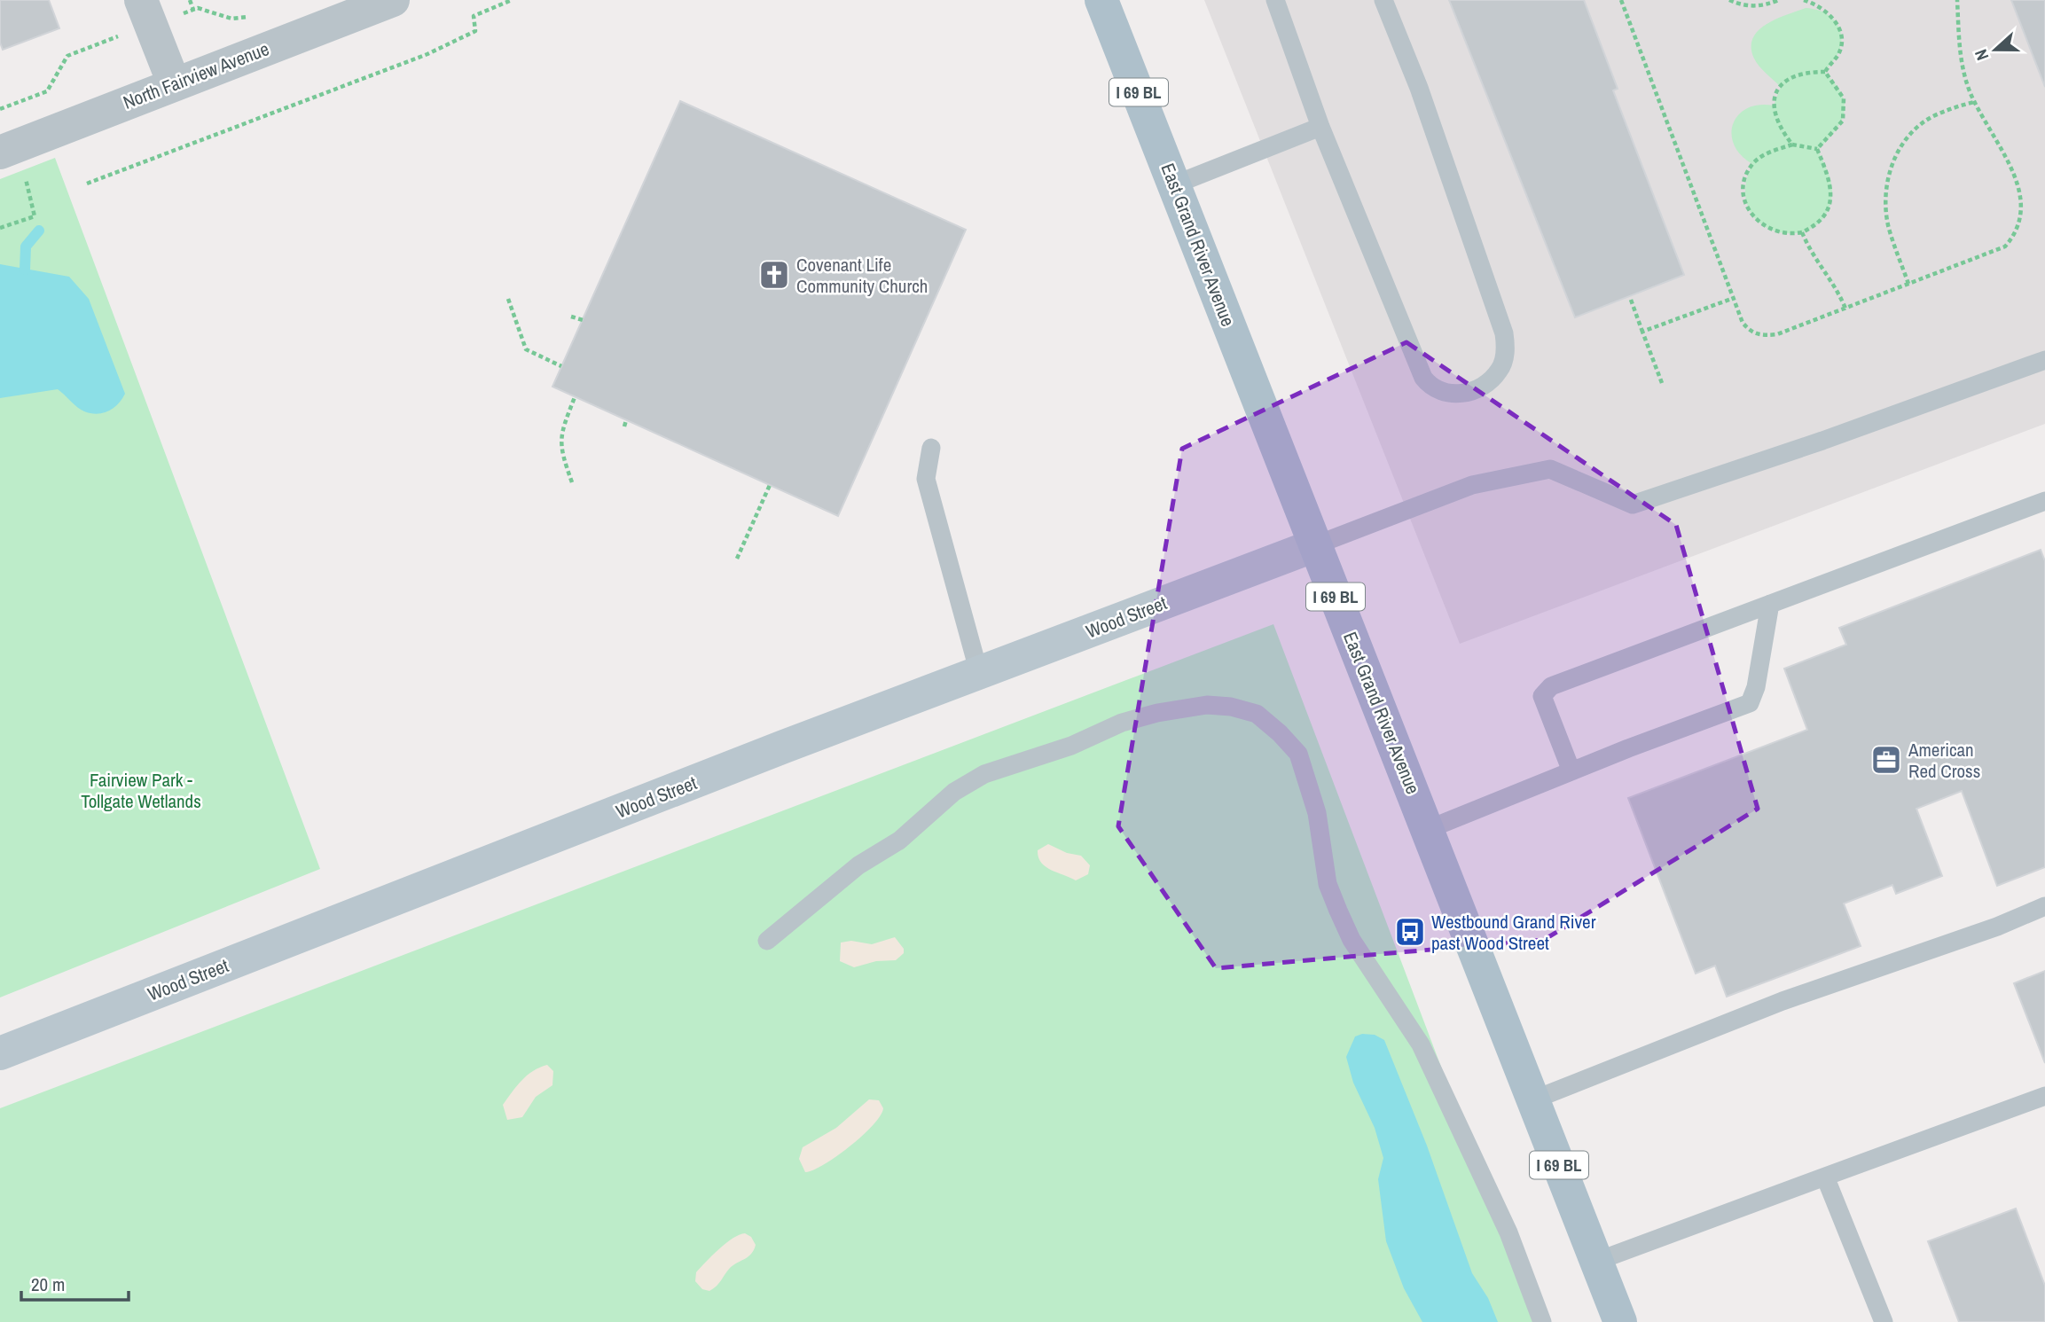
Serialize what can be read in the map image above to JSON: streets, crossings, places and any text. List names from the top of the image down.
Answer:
{
  "streets": {
    "main road": ["I 69 BL", "East Grand River Avenue"],
    "street": ["North Fairview Avenue", "Wood Street"]
  },
  "crossings": [
    ["East Grand River Avenue", "Wood Street"]
  ],
  "parks": ["Fairview Park - Tollgate Wetlands"],
  "places": {
    "church": ["Covenant Life Community Church"],
    "office": ["American Red Cross"],
    "bus stop": ["Westbound Grand River past Wood Street"]
  },
  "scale_bar": "20 m",
  "north": "left"
}
